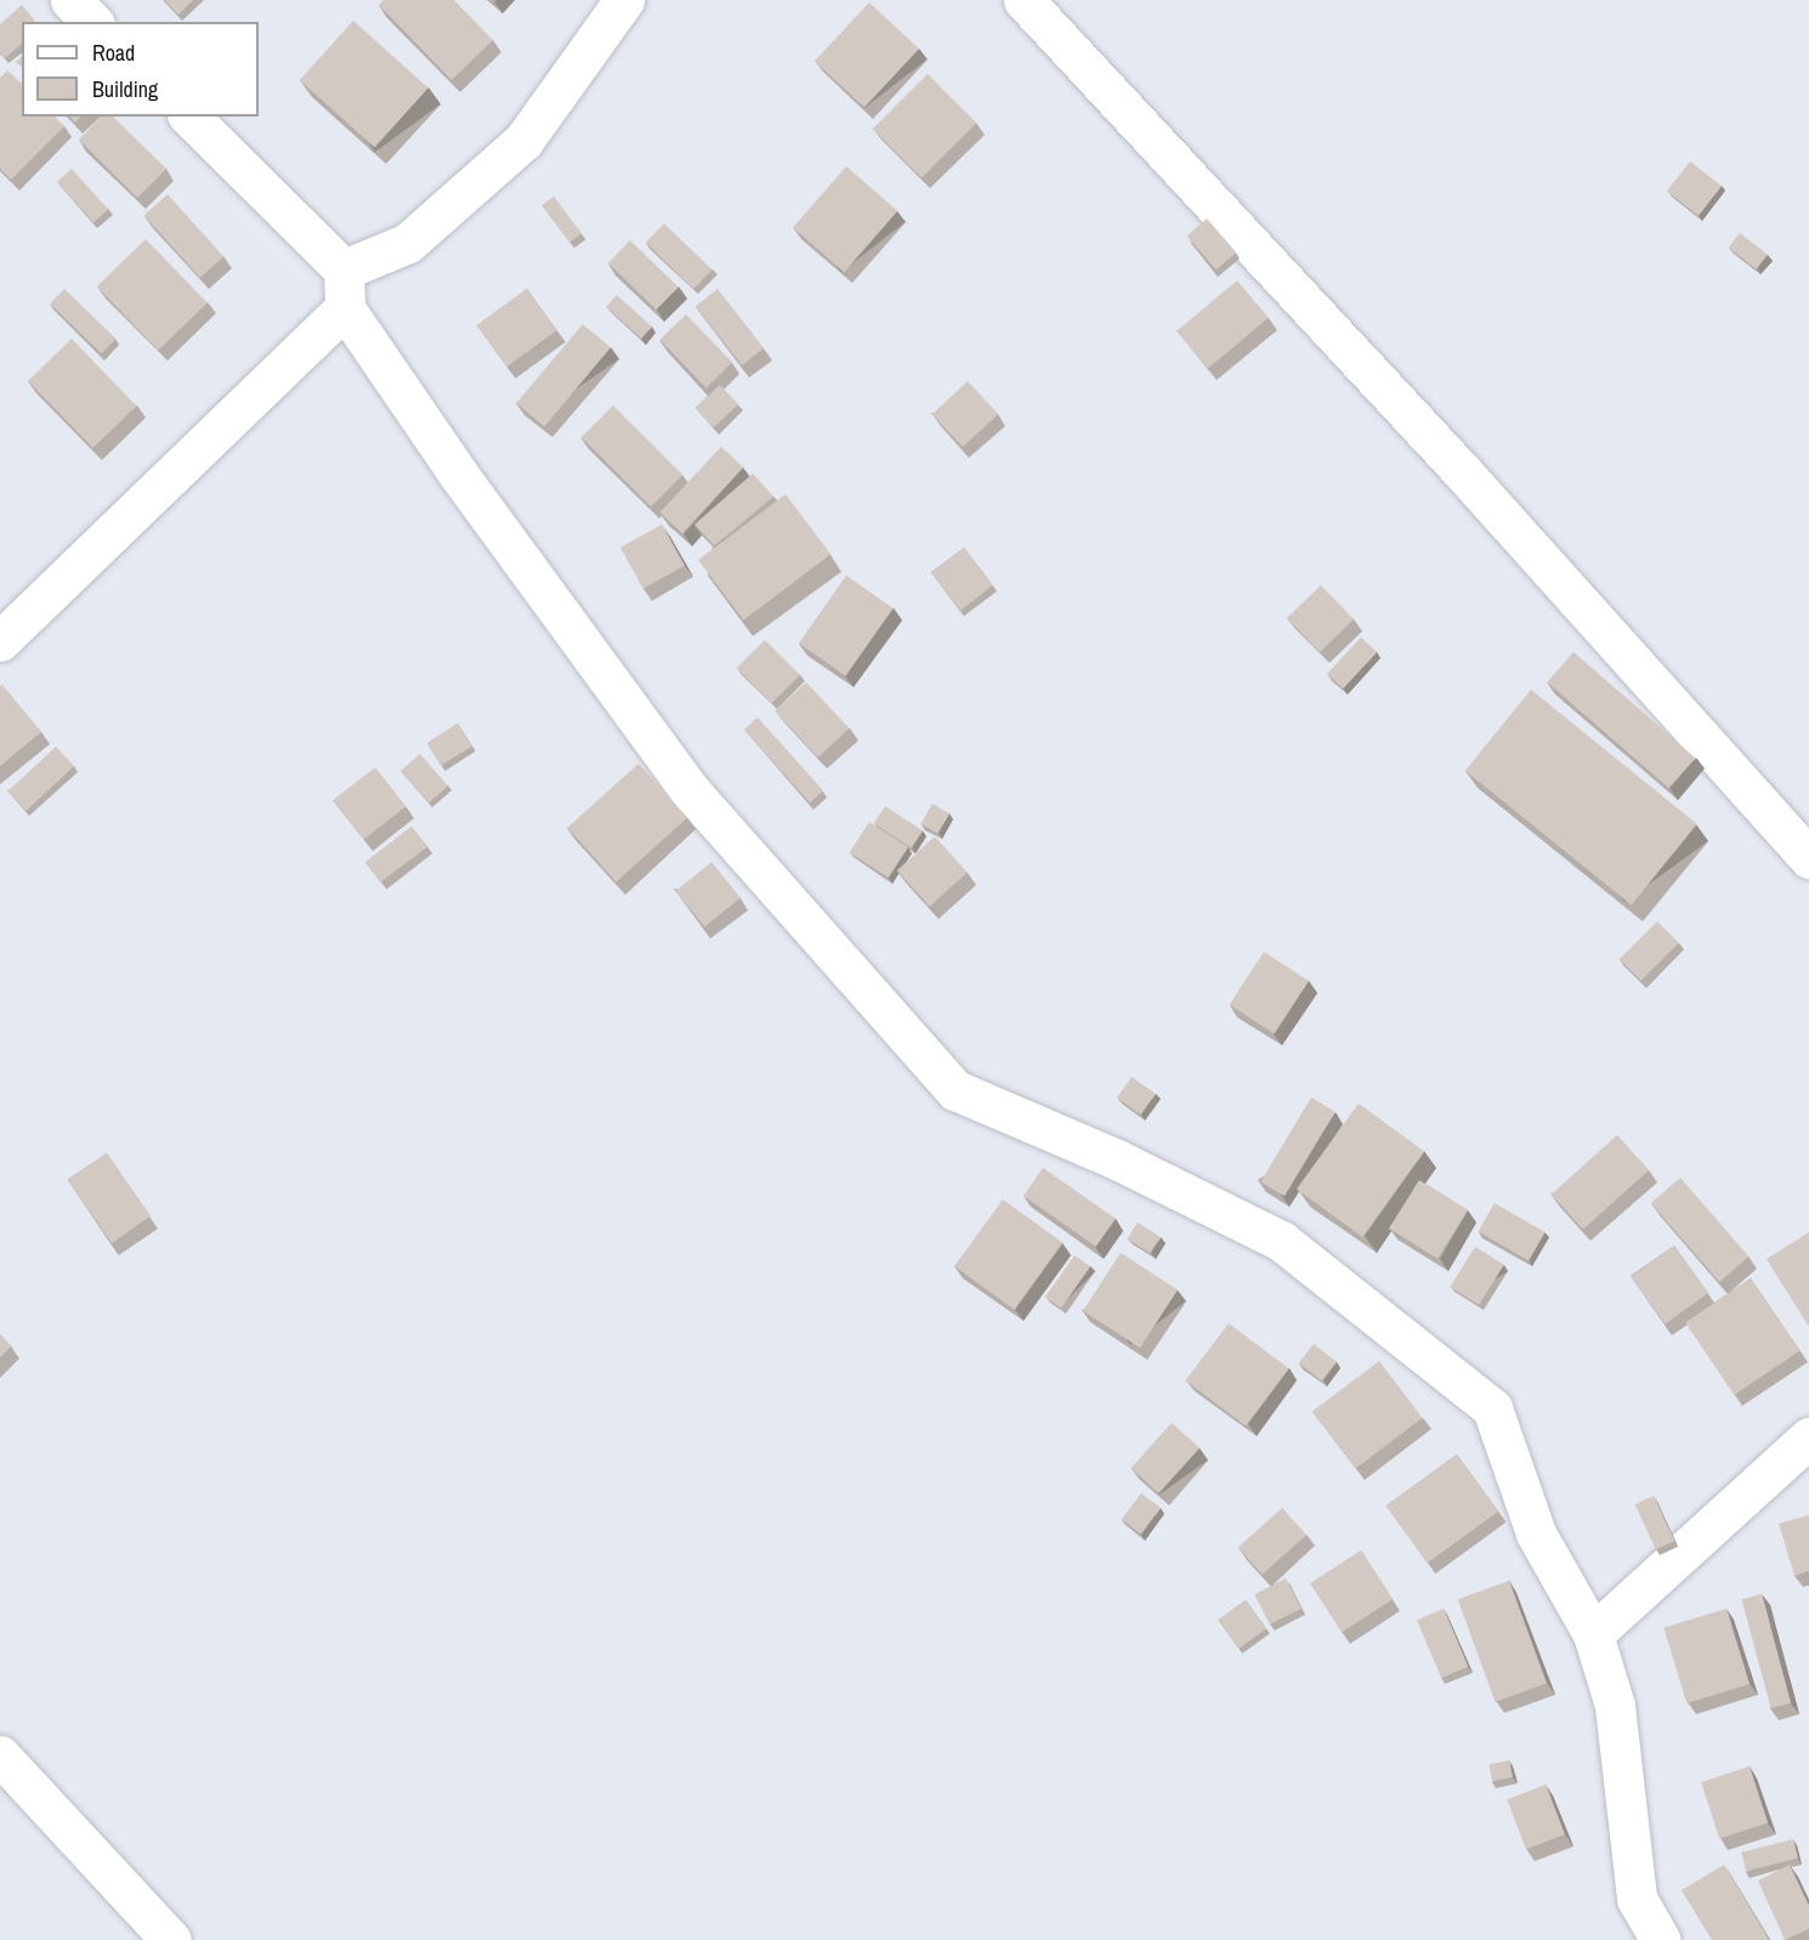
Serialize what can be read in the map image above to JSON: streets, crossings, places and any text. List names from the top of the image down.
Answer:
{
  "legend": ["Road", "Building"]
}
